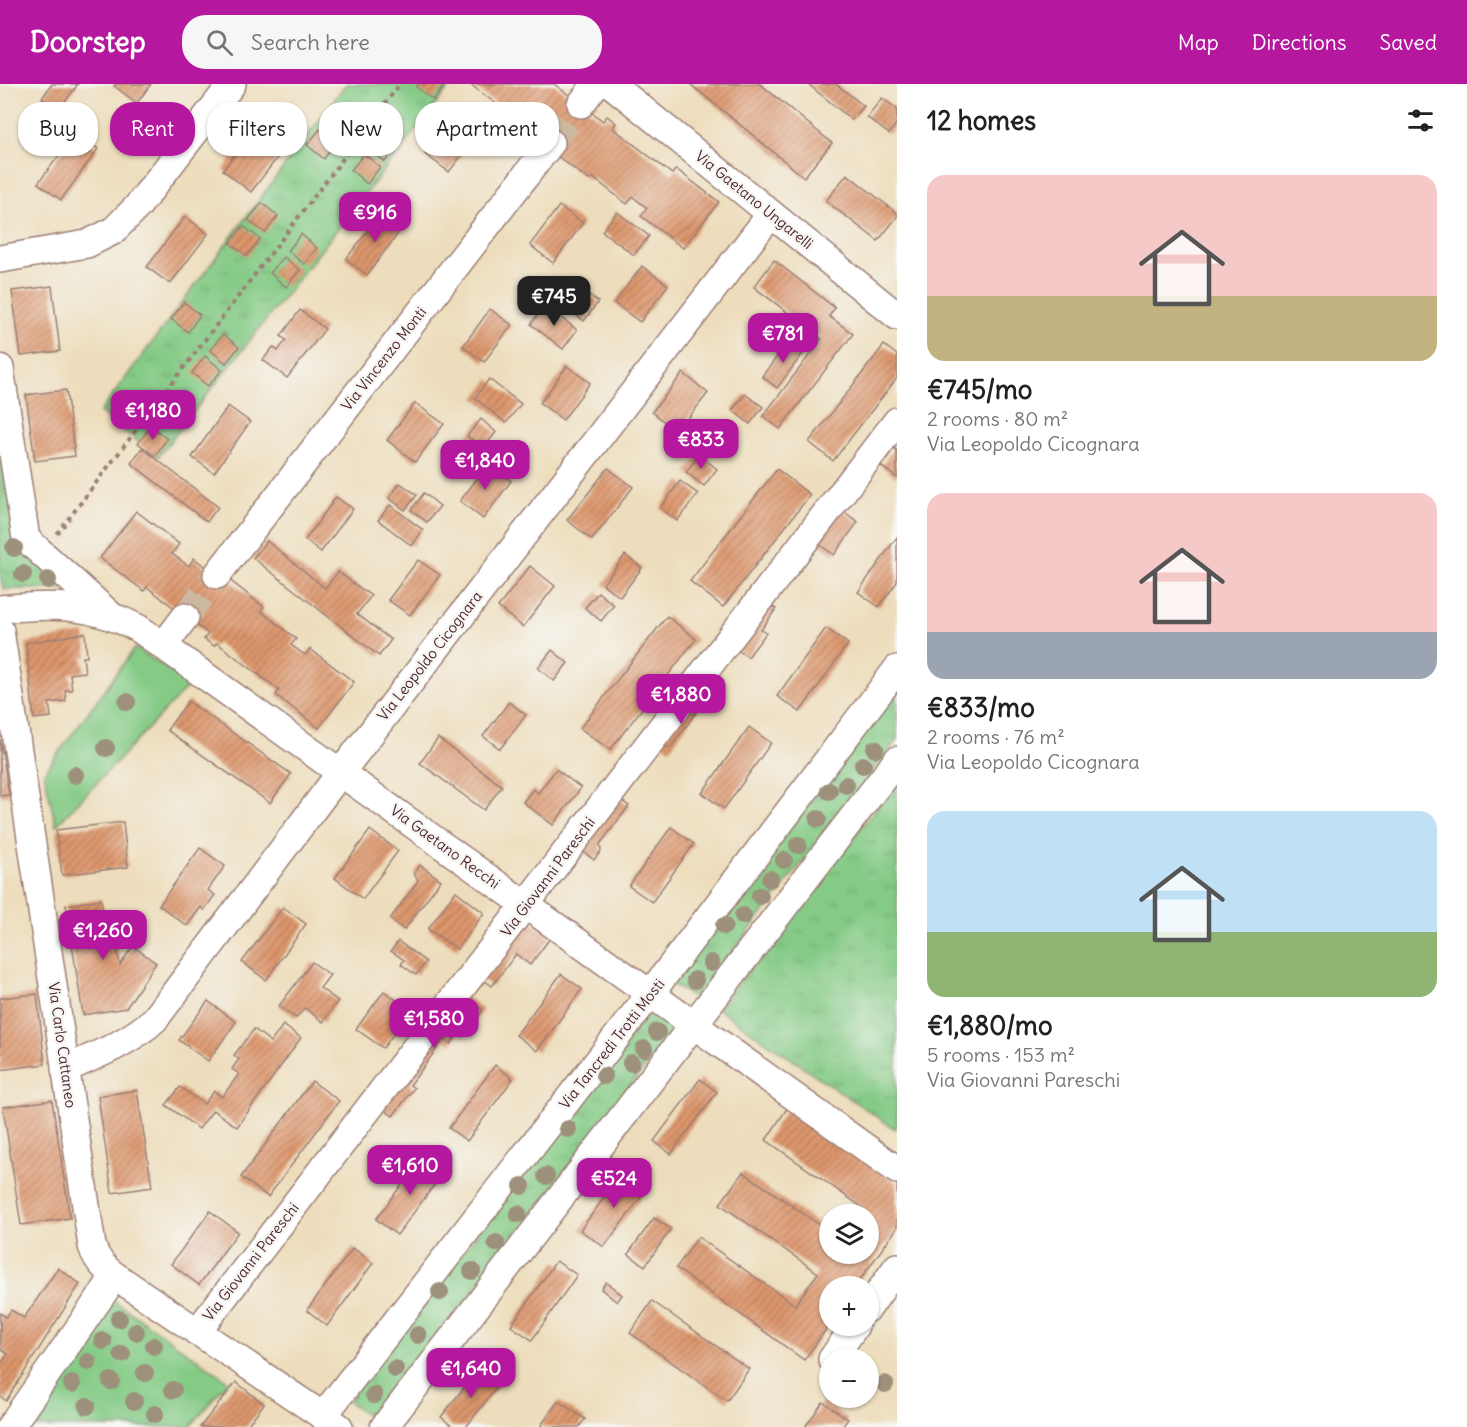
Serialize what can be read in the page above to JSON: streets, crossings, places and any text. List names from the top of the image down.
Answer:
{
  "streets": {
    "street": [
      "Via Gaetano Ungarelli",
      "Via Vincenzo Monti",
      "Via Leopoldo Cicognara",
      "Via Gaetano Recchi",
      "Via Giovanni Pareschi",
      "Via Tancredi Trotti Mosti",
      "Via Carlo Cattaneo"
    ]
  },
  "crossings": [
    ["Via Gaetano Ungarelli", "Via Leopoldo Cicognara"],
    ["Via Leopoldo Cicognara", "Via Gaetano Recchi"],
    ["Via Leopoldo Cicognara", "Via Carlo Cattaneo"],
    ["Via Gaetano Recchi", "Via Giovanni Pareschi"],
    ["Via Gaetano Recchi", "Via Tancredi Trotti Mosti"]
  ],
  "page": {
    "header": "Doorstep",
    "search": "Search here",
    "nav": ["Map", "Directions", "Saved"],
    "heading": "12 homes",
    "chip": [
      "Buy",
      "Rent",
      "Filters",
      "New",
      "Apartment"
    ],
    "list": [
      {
        "name": "€745/mo",
        "note": "2 rooms · 80 m² · Via Leopoldo Cicognara"
      },
      {
        "name": "€833/mo",
        "note": "2 rooms · 76 m² · Via Leopoldo Cicognara"
      },
      {
        "name": "€1,880/mo",
        "note": "5 rooms · 153 m² · Via Giovanni Pareschi"
      }
    ],
    "price": [
      "€916",
      "€745",
      "€781",
      "€1,180",
      "€833",
      "€1,840",
      "€1,880",
      "€1,260",
      "€1,580",
      "€1,610",
      "€524",
      "€1,640"
    ],
    "map_buttons": ["+", "−"]
  }
}
